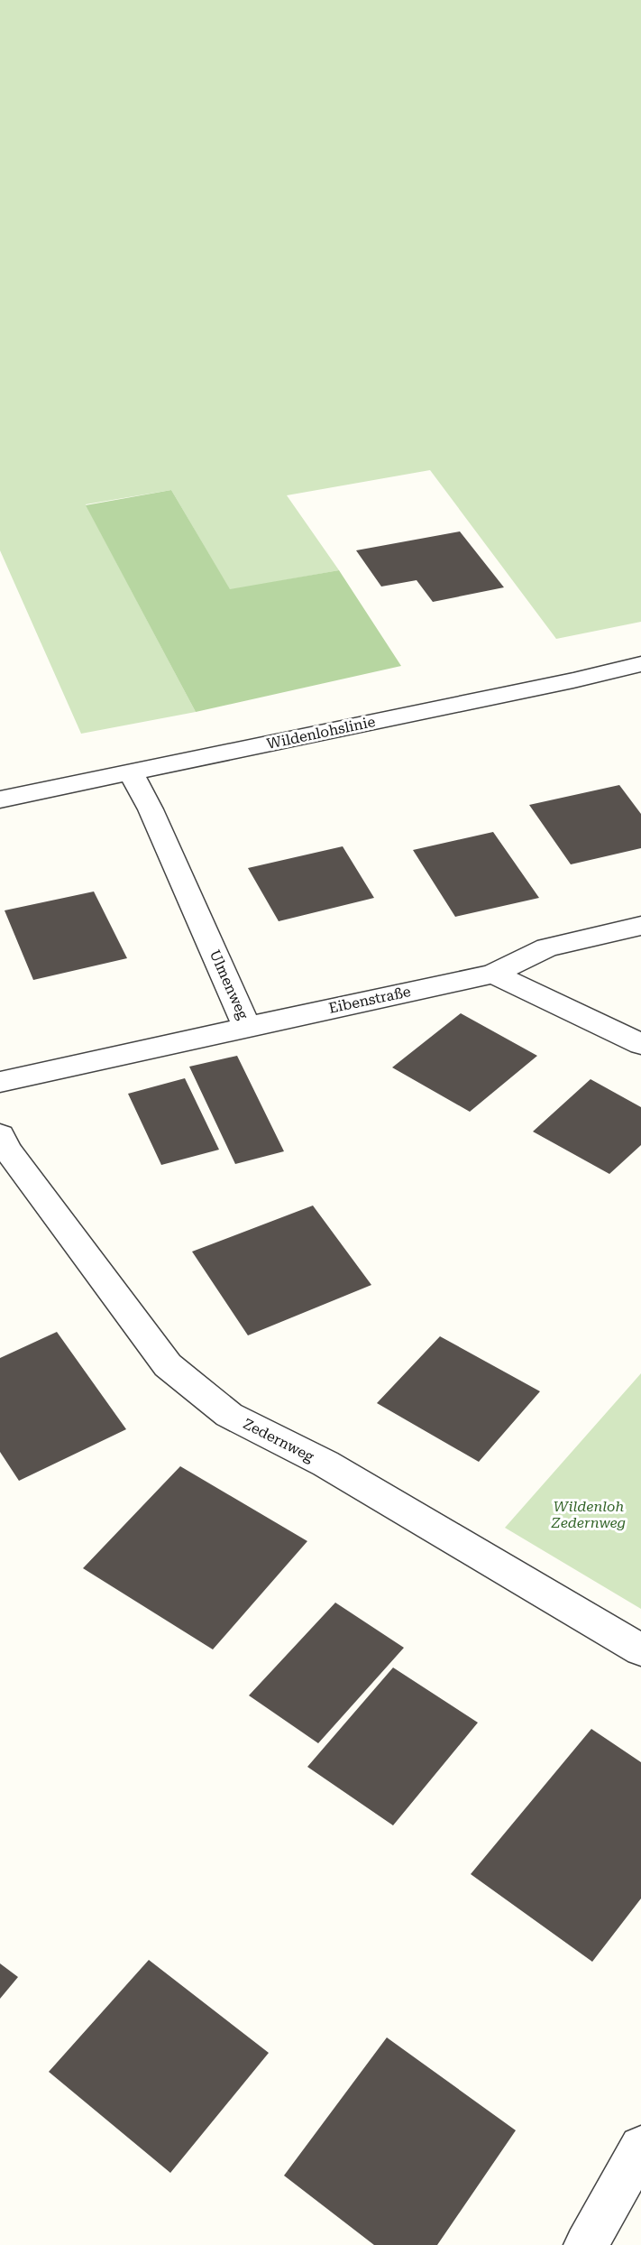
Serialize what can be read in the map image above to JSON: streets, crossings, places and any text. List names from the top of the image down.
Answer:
{
  "streets": {
    "street": [
      "Wildenlohslinie",
      "Ulmenweg",
      "Eibenstraße",
      "Zedernweg"
    ]
  },
  "crossings": [
    ["Wildenlohslinie", "Ulmenweg"],
    ["Ulmenweg", "Eibenstraße"]
  ],
  "parks": ["Wildenloh Zedernweg"]
}
